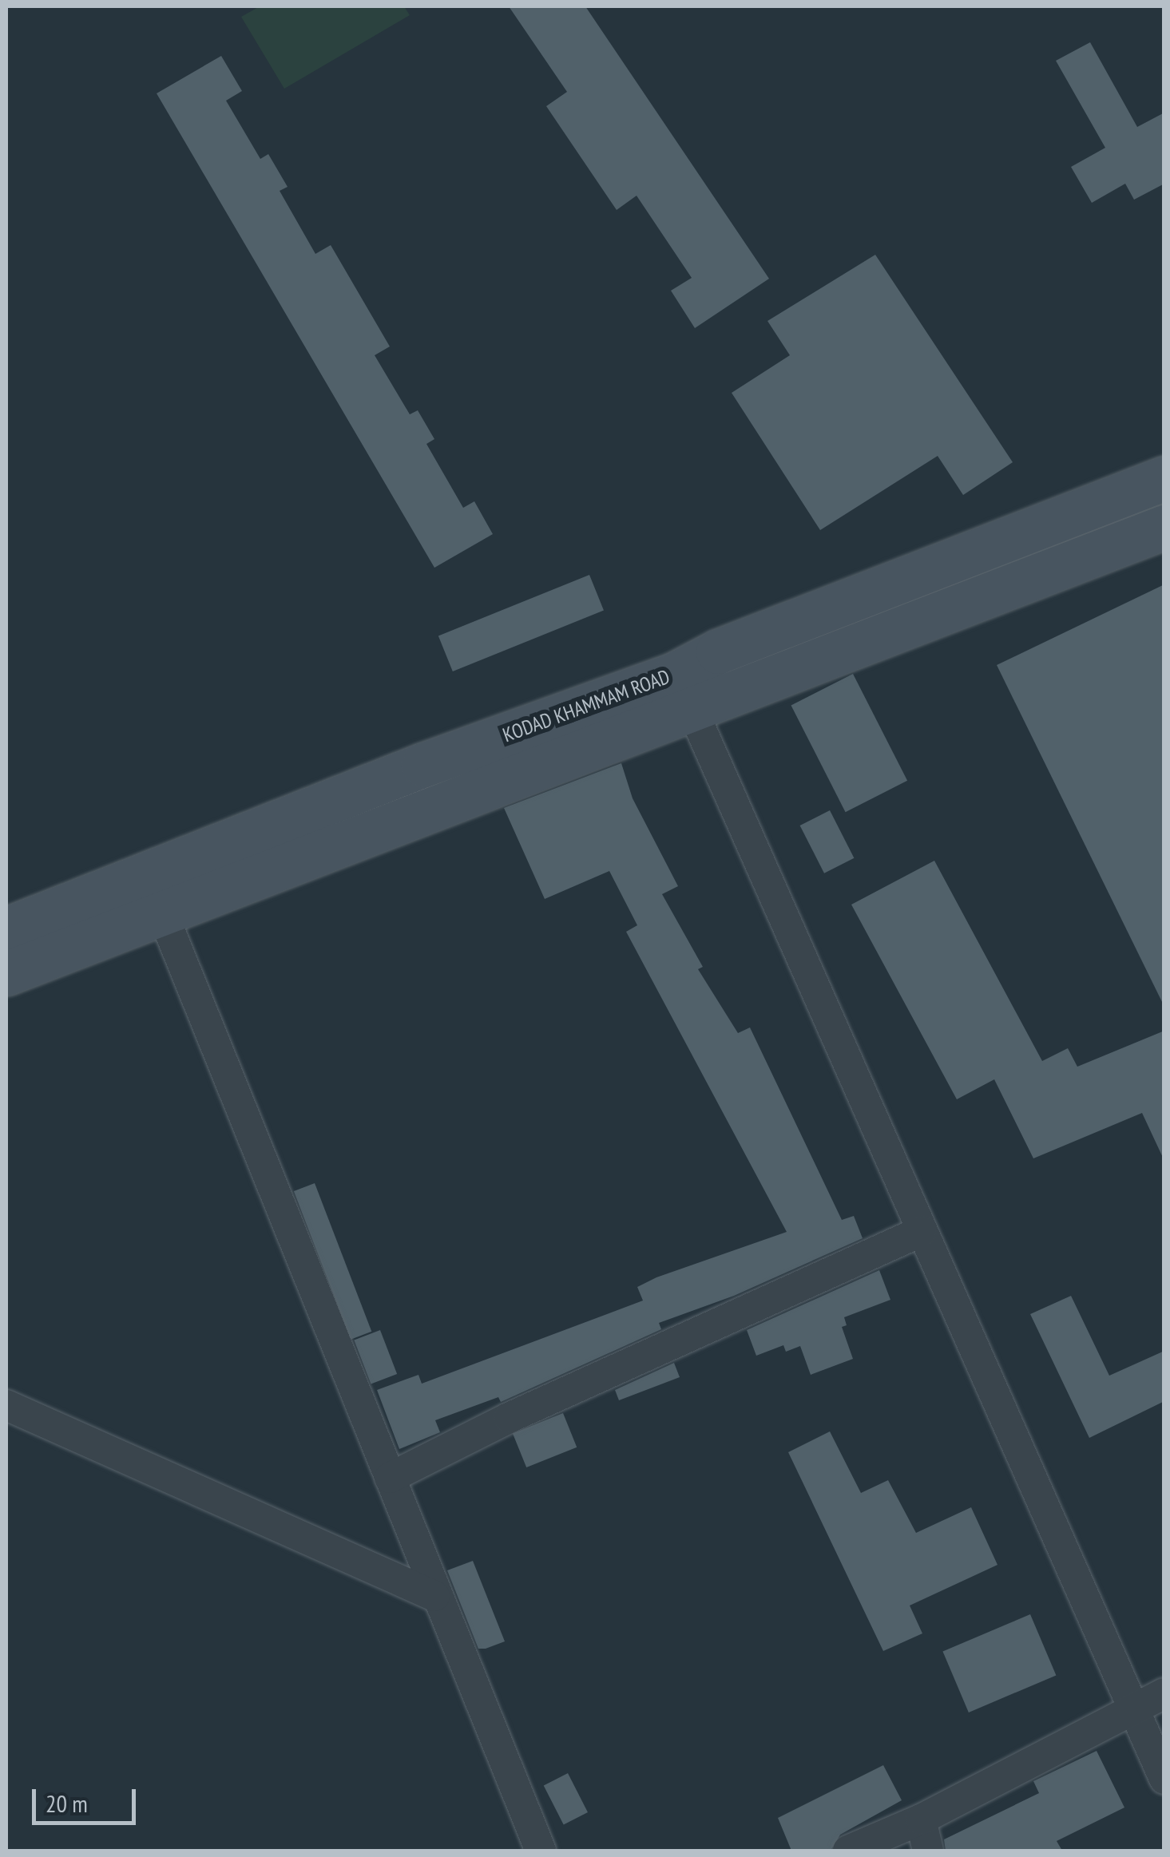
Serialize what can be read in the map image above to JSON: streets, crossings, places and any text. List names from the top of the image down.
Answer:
{
  "streets": {
    "main road": ["KODAD KHAMMAM ROAD"]
  },
  "scale_bar": "20 m"
}
